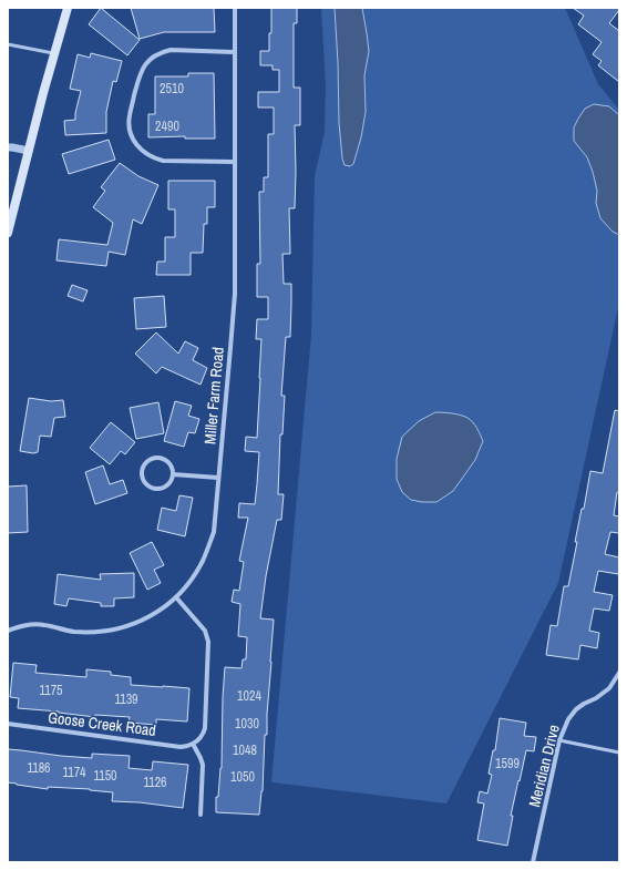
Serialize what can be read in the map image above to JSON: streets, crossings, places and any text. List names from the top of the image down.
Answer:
{
  "streets": {
    "street": ["Miller Farm Road", "Goose Creek Road", "Meridian Drive"]
  },
  "house_numbers": [
    "2510",
    "2490",
    "1175",
    "1024",
    "1139",
    "1030",
    "1048",
    "1599",
    "1186",
    "1174",
    "1150",
    "1050",
    "1126"
  ]
}
